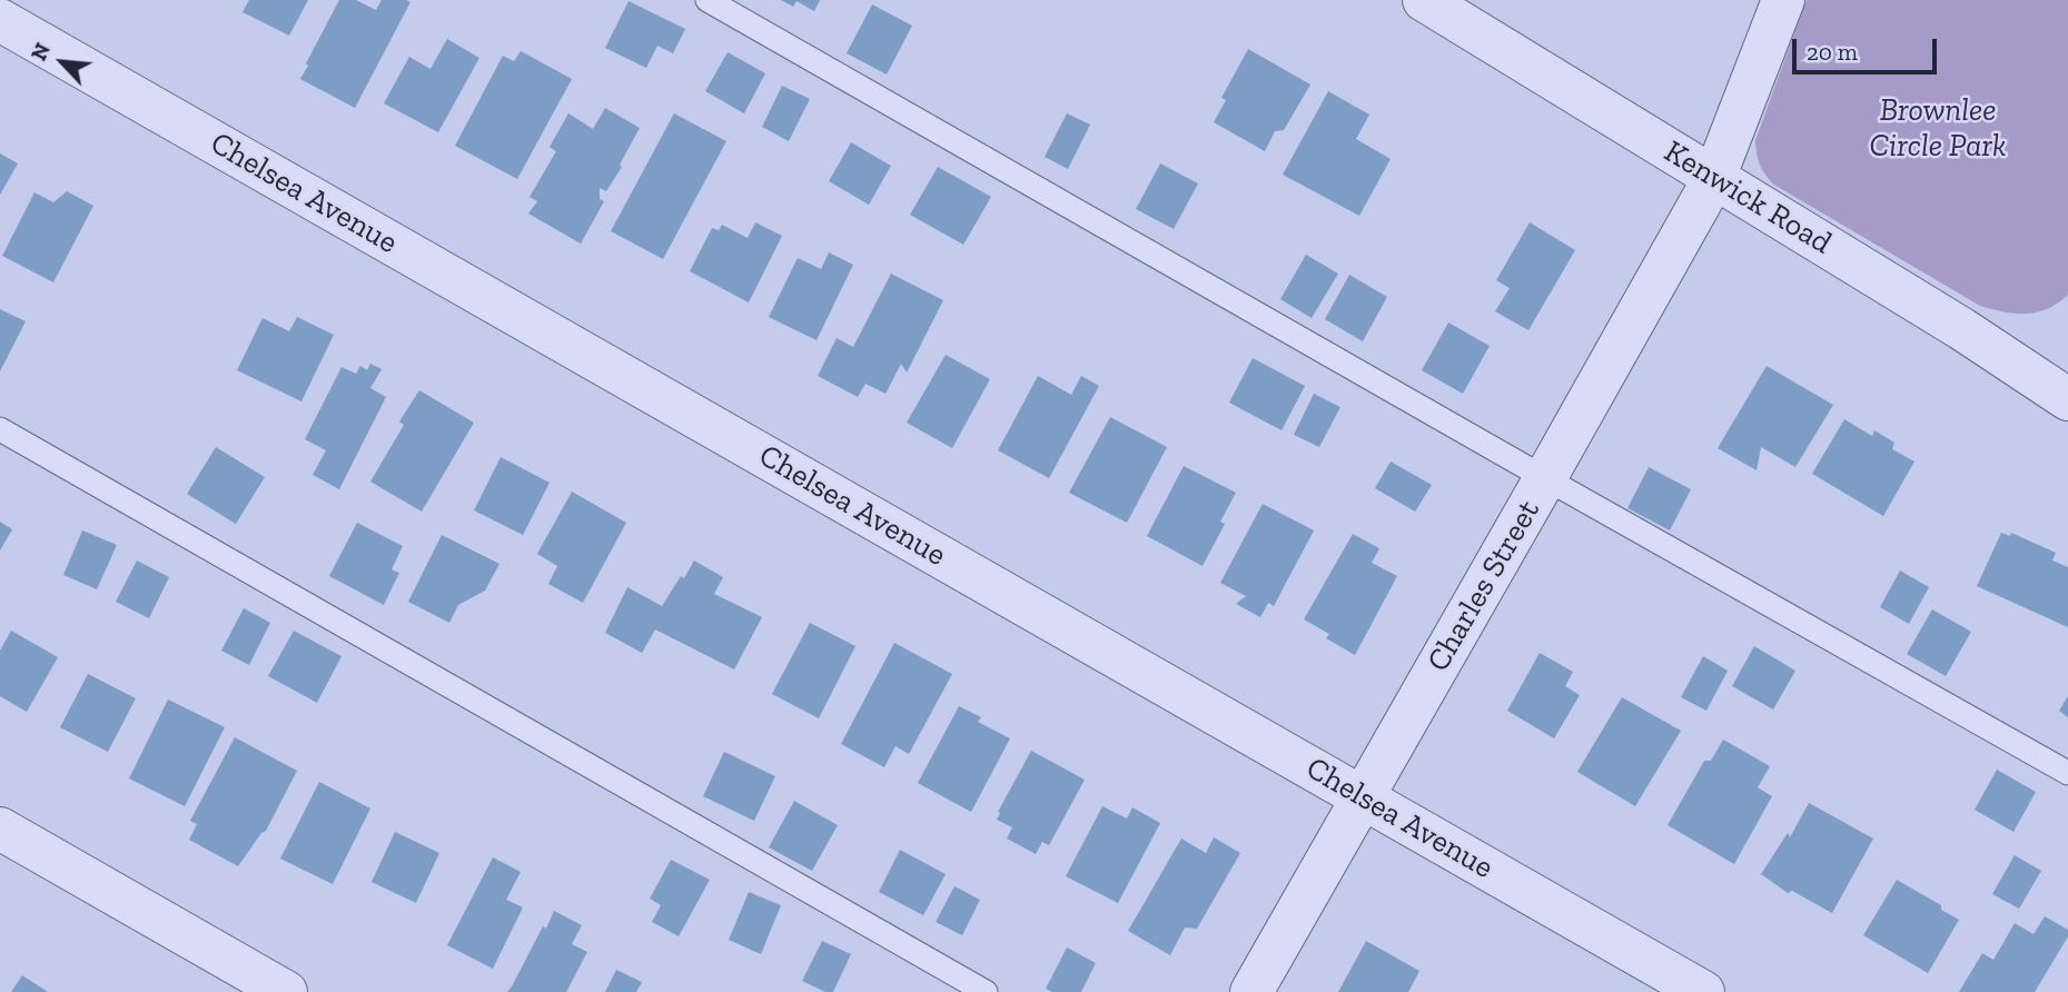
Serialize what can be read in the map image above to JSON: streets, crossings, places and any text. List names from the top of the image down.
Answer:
{
  "streets": {
    "street": ["Chelsea Avenue", "Kenwick Road", "Charles Street"]
  },
  "crossings": [
    ["Chelsea Avenue", "Charles Street"],
    ["Kenwick Road", "Charles Street"]
  ],
  "parks": ["Brownlee Circle Park"],
  "scale_bar": "20 m",
  "north": "top left"
}
